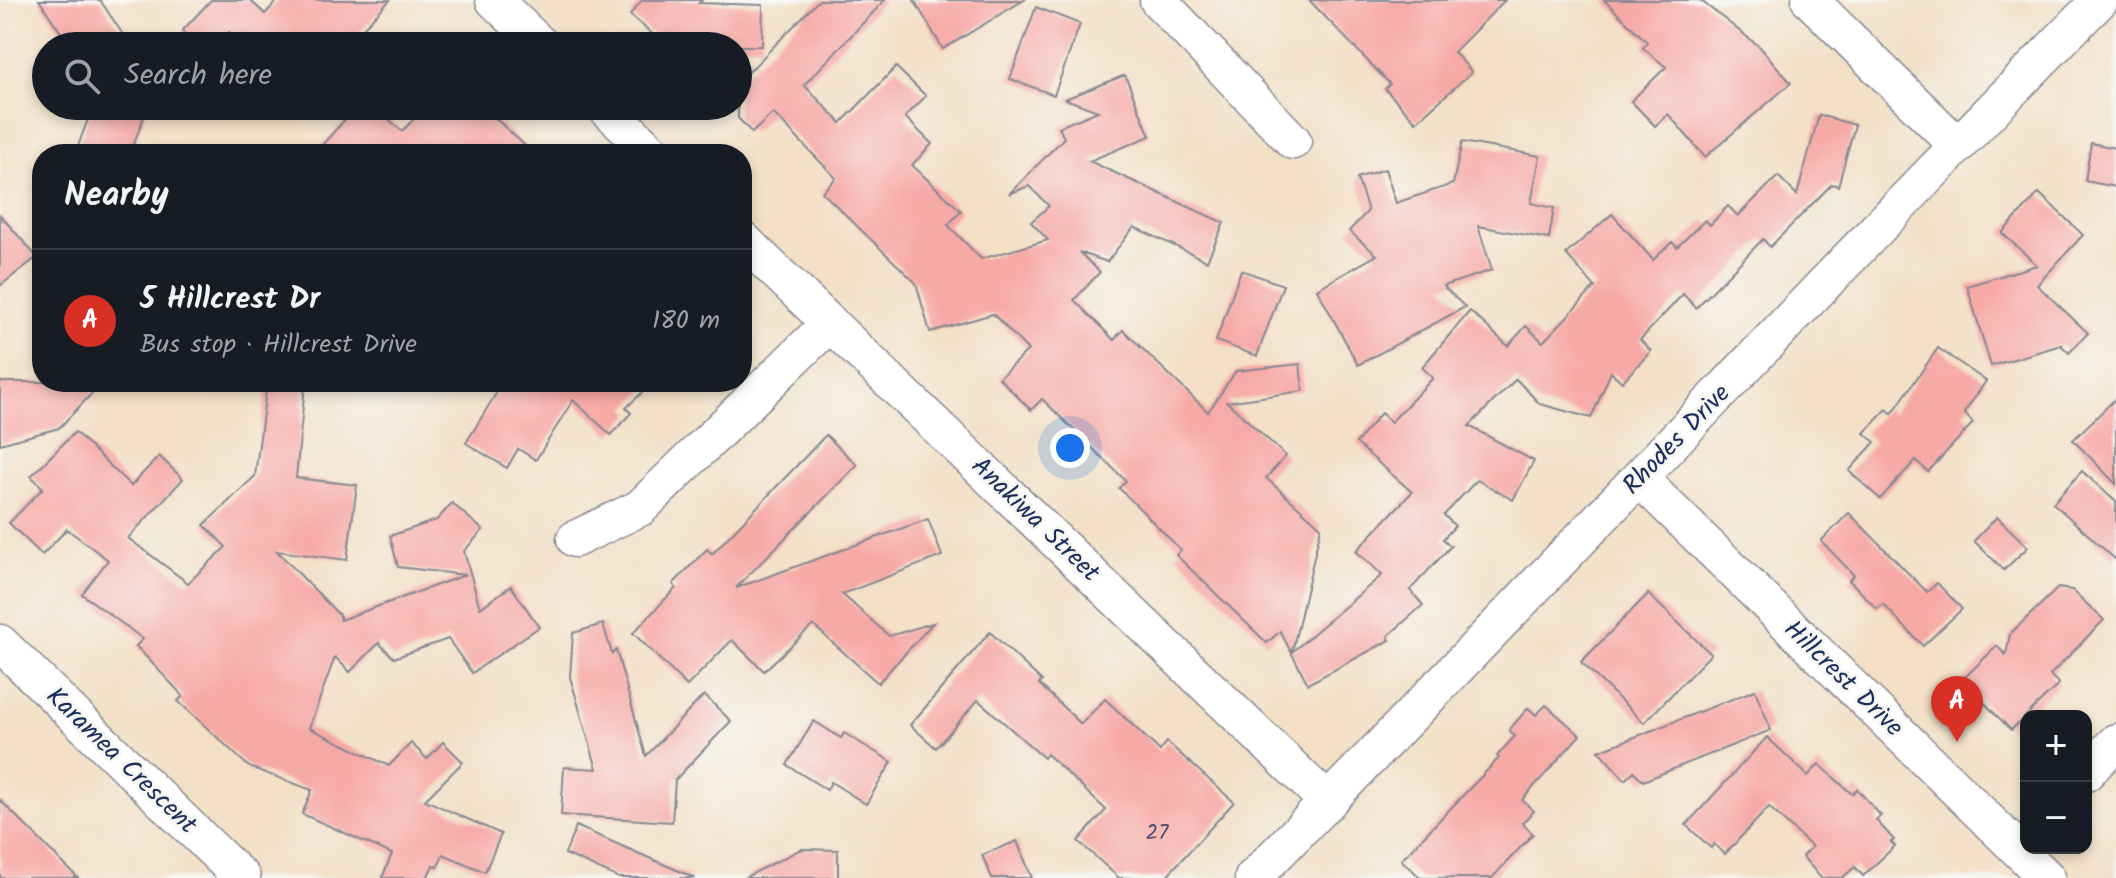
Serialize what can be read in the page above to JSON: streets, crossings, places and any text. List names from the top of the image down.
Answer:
{
  "streets": {
    "street": [
      "Rhodes Drive",
      "Anakiwa Street",
      "Hillcrest Drive",
      "Karamea Crescent"
    ]
  },
  "crossings": [
    ["Rhodes Drive", "Anakiwa Street"],
    ["Rhodes Drive", "Hillcrest Drive"]
  ],
  "house_numbers": ["27"],
  "page": {
    "search": "Search here",
    "heading": "Nearby",
    "list": [
      {
        "mark": "A",
        "name": "5 Hillcrest Dr",
        "note": "Bus stop · Hillcrest Drive",
        "value": "180 m"
      }
    ],
    "pins": "A",
    "map_buttons": ["+", "−"]
  }
}
